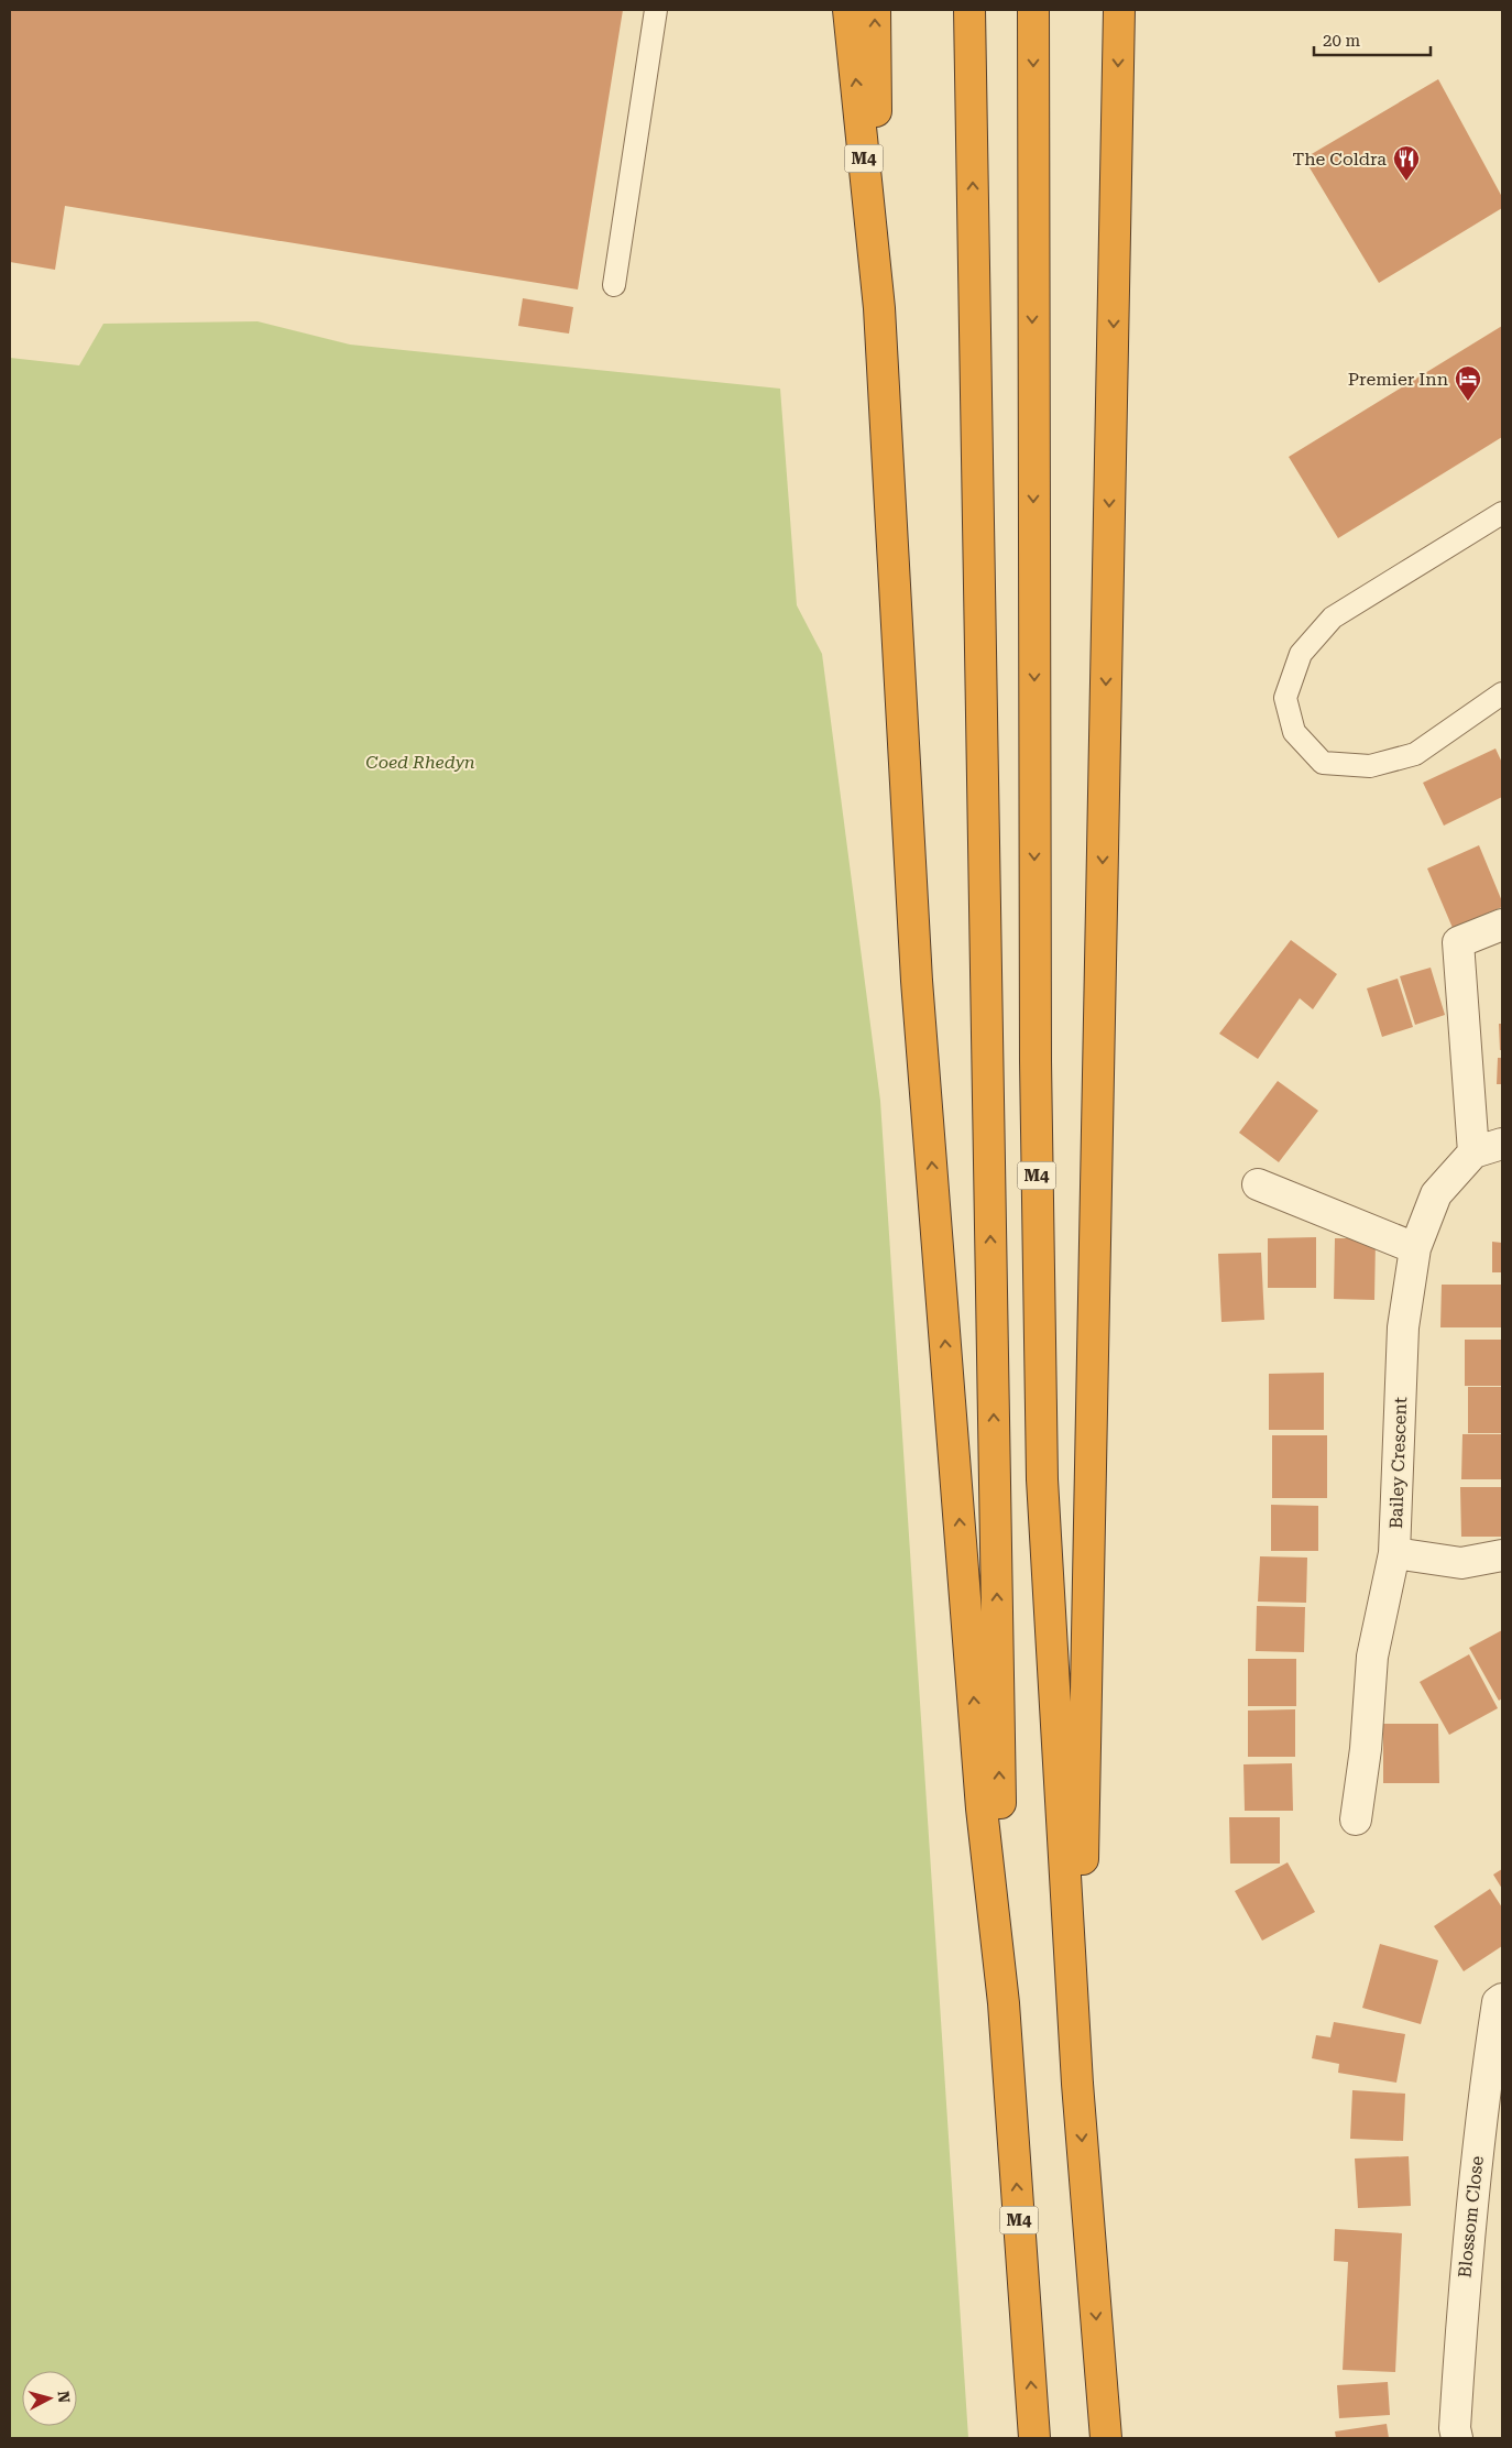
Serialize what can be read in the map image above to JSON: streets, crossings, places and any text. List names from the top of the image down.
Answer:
{
  "streets": {
    "highway": ["M4"],
    "street": ["Bailey Crescent", "Blossom Close"]
  },
  "parks": ["Coed Rhedyn"],
  "places": {
    "restaurant": ["The Coldra"],
    "hotel": ["Premier Inn"]
  },
  "scale_bar": "20 m",
  "north": "right"
}
